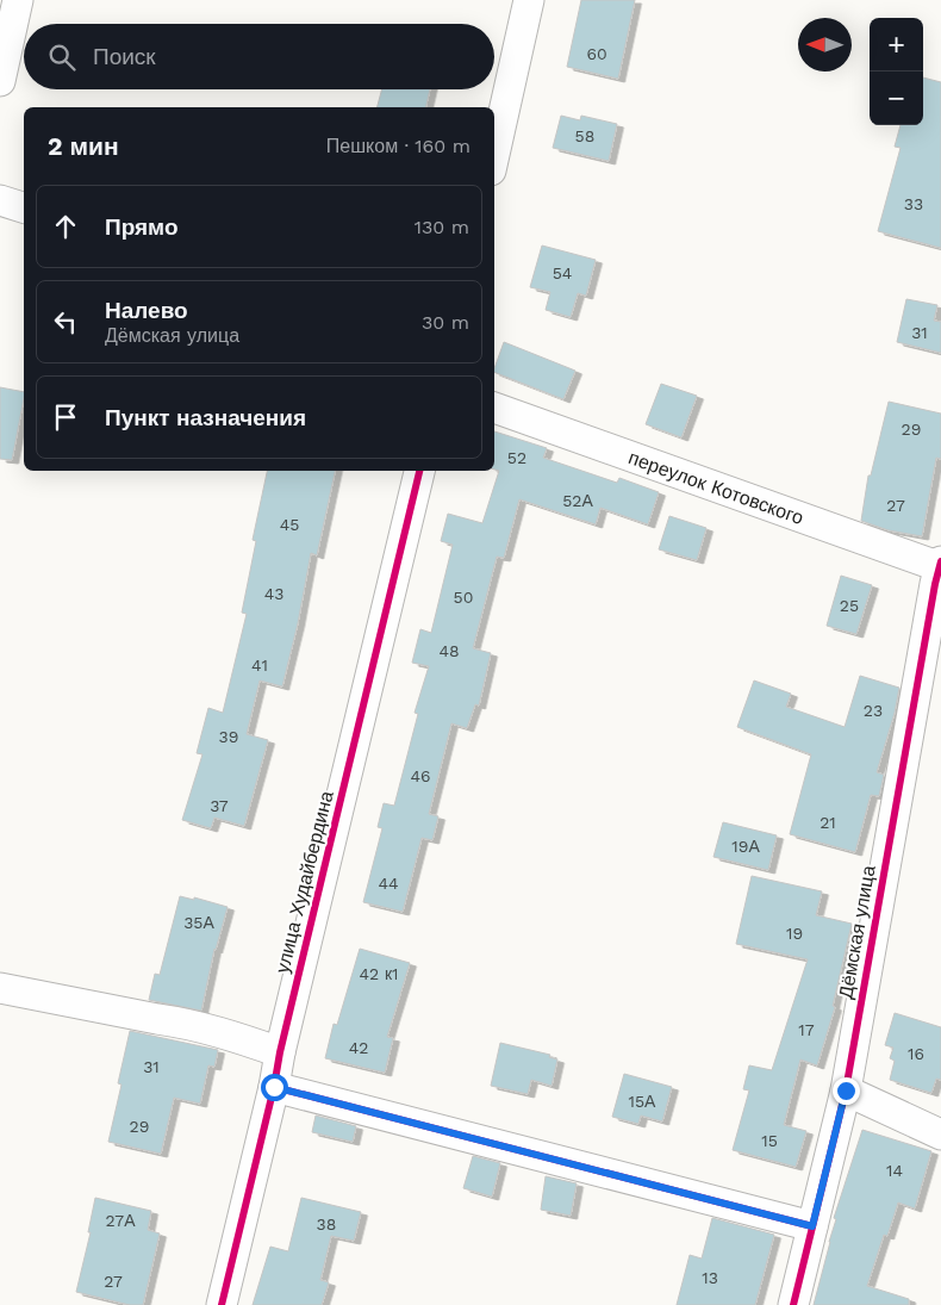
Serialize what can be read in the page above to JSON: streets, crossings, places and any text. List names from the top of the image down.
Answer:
{
  "streets": {
    "street": ["переулок Котовского", "улица Худайбердина", "Дёмская улица"]
  },
  "crossings": [
    ["переулок Котовского", "Дёмская улица"]
  ],
  "house_numbers": [
    "60",
    "58",
    "33",
    "54",
    "31",
    "29",
    "52",
    "52А",
    "27",
    "45",
    "43",
    "50",
    "25",
    "48",
    "41",
    "23",
    "39",
    "46",
    "37",
    "21",
    "19А",
    "44",
    "35А",
    "19",
    "42 к1",
    "17",
    "42",
    "16",
    "31",
    "15А",
    "29",
    "15",
    "14",
    "27А",
    "38",
    "13",
    "27"
  ],
  "north": "left",
  "page": {
    "map_buttons": ["+", "−"],
    "search": "Поиск",
    "heading": ["2 мин", "Пешком · 160 m"],
    "list": [
      ["Прямо", "130 m"],
      ["Налево", "Дёмская улица", "30 m"],
      "Пункт назначения"
    ]
  }
}
